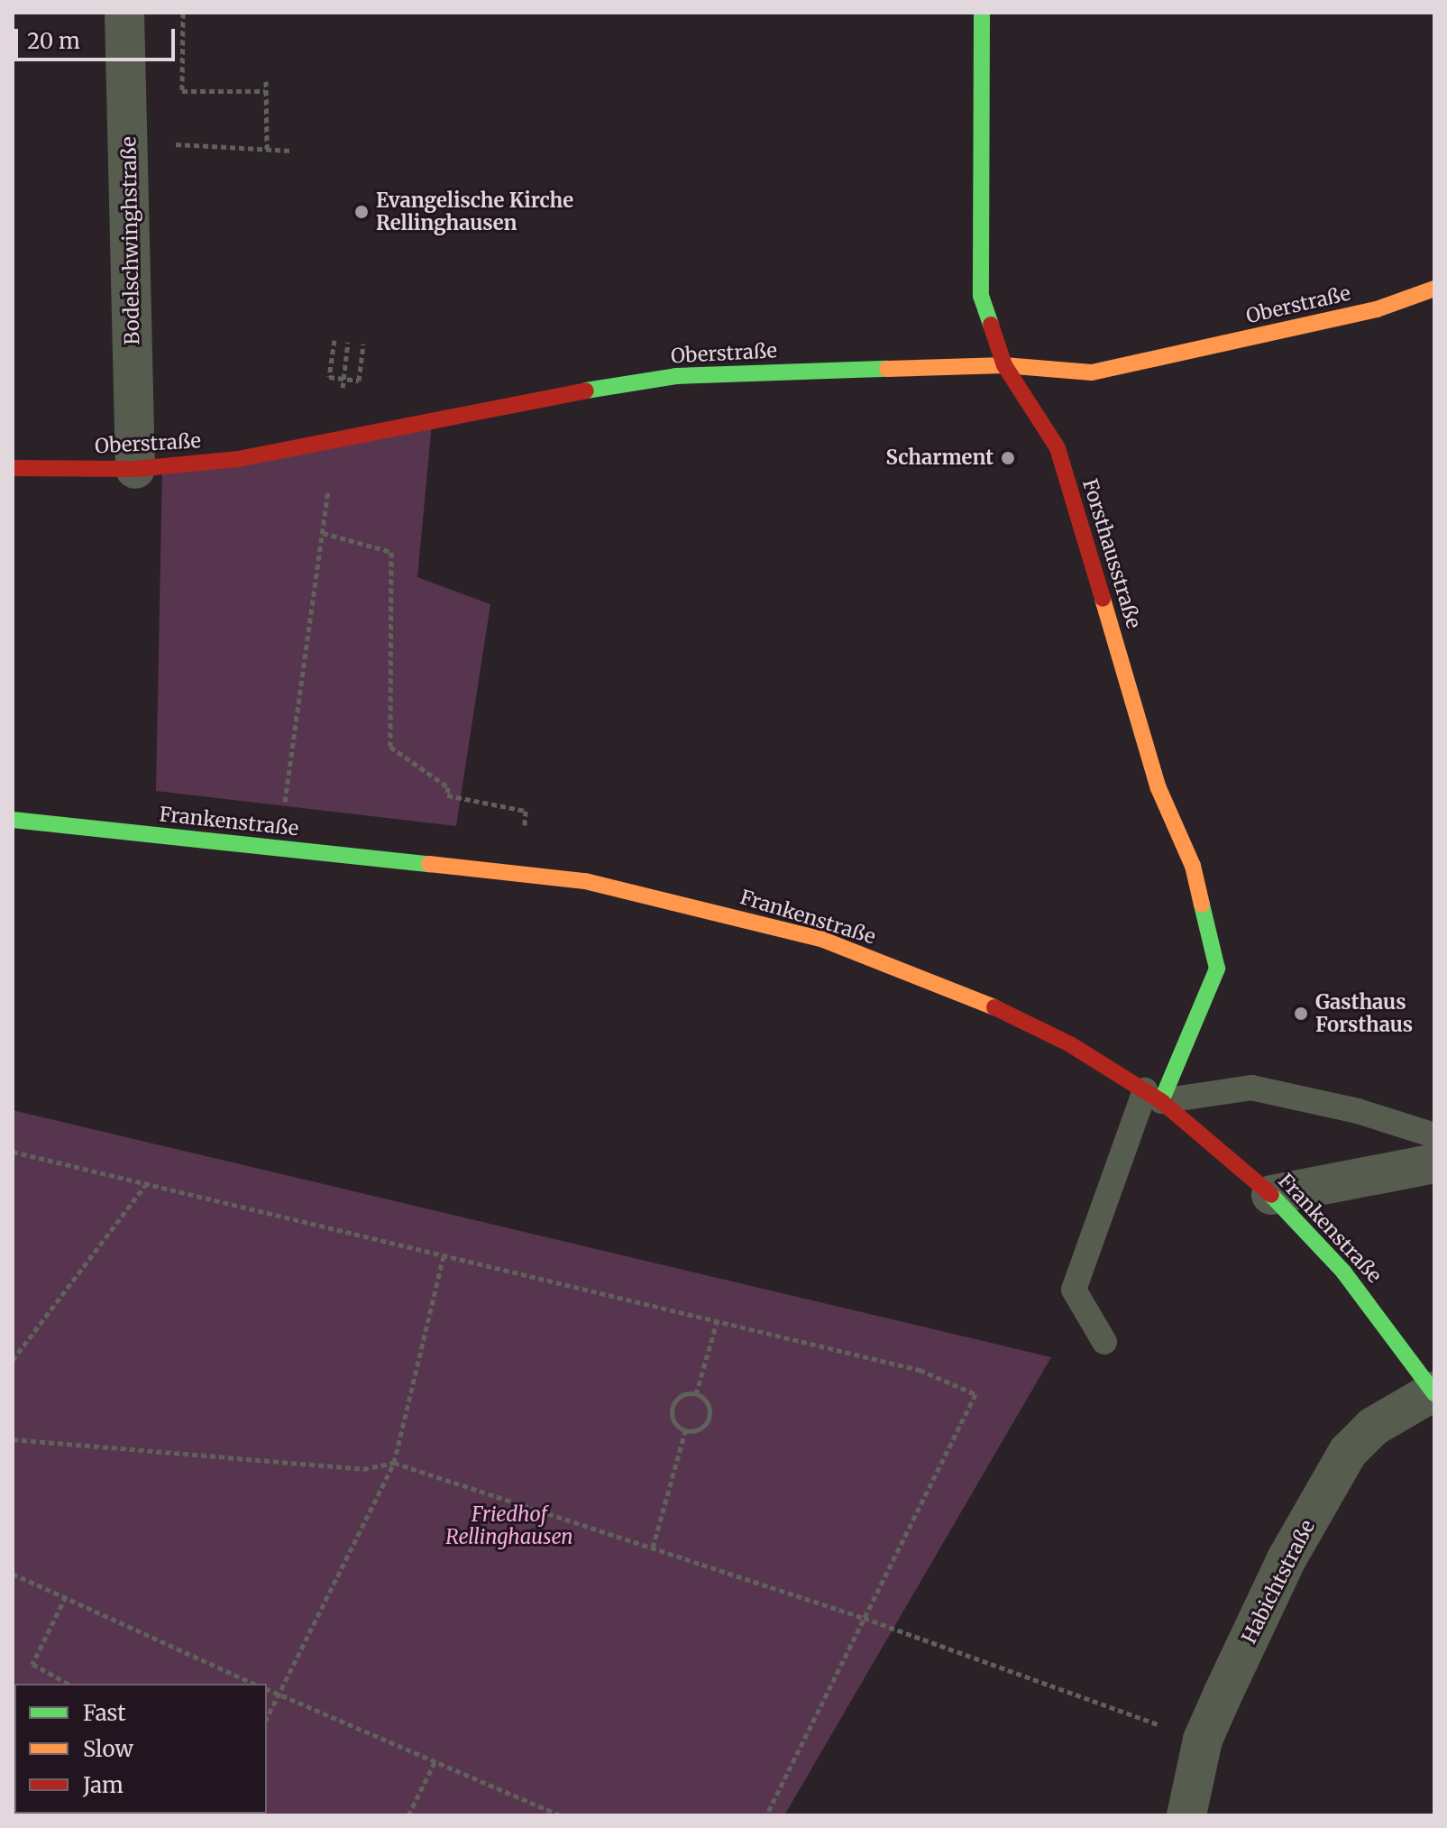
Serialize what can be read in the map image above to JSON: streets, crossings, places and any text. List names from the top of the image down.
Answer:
{
  "streets": {
    "street": [
      "Bodelschwinghstraße",
      "Oberstraße",
      "Forsthausstraße",
      "Frankenstraße",
      "Habichtstraße"
    ]
  },
  "crossings": [
    ["Bodelschwinghstraße", "Oberstraße"],
    ["Oberstraße", "Forsthausstraße"],
    ["Forsthausstraße", "Frankenstraße"],
    ["Frankenstraße", "Habichtstraße"]
  ],
  "parks": ["Friedhof Rellinghausen"],
  "places": ["Evangelische Kirche Rellinghausen", "Scharment", "Gasthaus Forsthaus"],
  "legend": ["Fast", "Slow", "Jam"],
  "scale_bar": "20 m"
}
